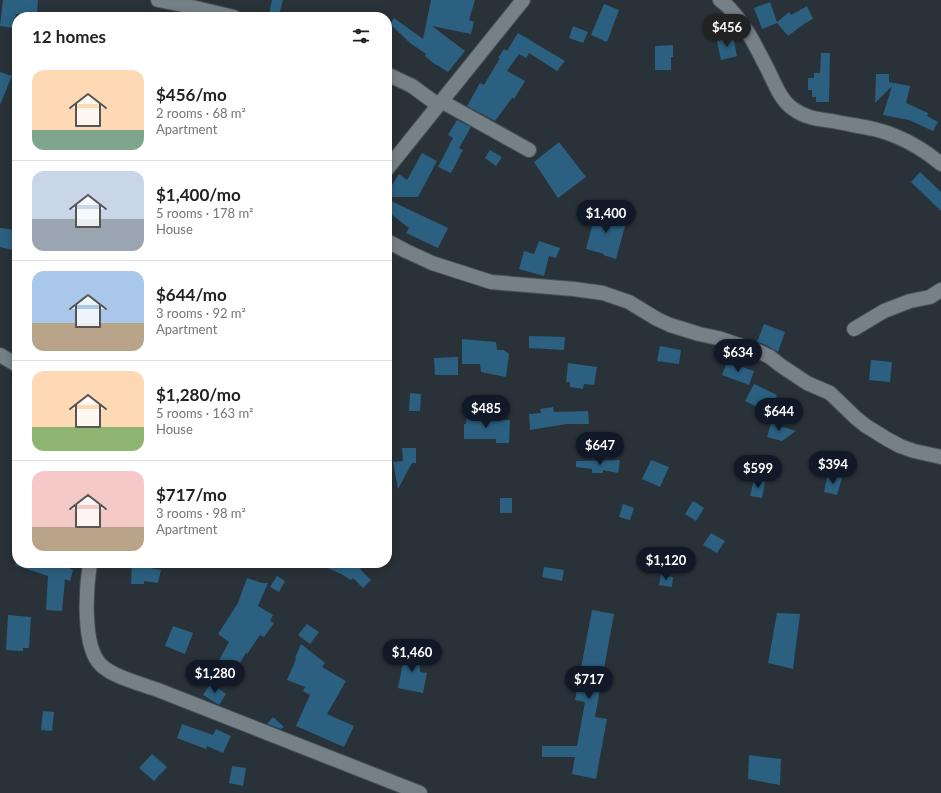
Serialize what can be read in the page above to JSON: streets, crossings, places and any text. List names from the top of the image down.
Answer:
{
  "page": {
    "heading": "12 homes",
    "price": [
      "$456",
      "$1,400",
      "$634",
      "$485",
      "$644",
      "$647",
      "$394",
      "$599",
      "$1,120",
      "$1,460",
      "$1,280",
      "$717"
    ],
    "list": [
      {
        "name": "$456/mo",
        "note": "2 rooms · 68 m² · Apartment"
      },
      {
        "name": "$1,400/mo",
        "note": "5 rooms · 178 m² · House"
      },
      {
        "name": "$644/mo",
        "note": "3 rooms · 92 m² · Apartment"
      },
      {
        "name": "$1,280/mo",
        "note": "5 rooms · 163 m² · House"
      },
      {
        "name": "$717/mo",
        "note": "3 rooms · 98 m² · Apartment"
      }
    ]
  }
}
